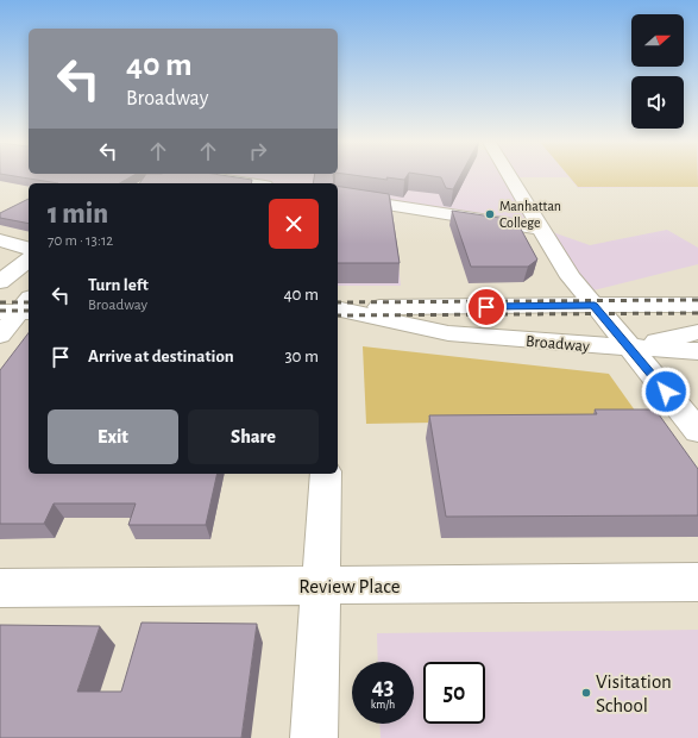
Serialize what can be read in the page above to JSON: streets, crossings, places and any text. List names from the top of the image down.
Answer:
{
  "streets": {
    "street": ["Broadway", "Review Place"]
  },
  "places": ["Manhattan College", "Visitation School"],
  "north": "right",
  "page": {
    "turn": ["40 m", "Broadway"],
    "heading": ["1 min", "70 m · 13:12"],
    "list": [
      {
        "name": "Turn left",
        "note": "Broadway",
        "value": "40 m"
      },
      {
        "name": "Arrive at destination",
        "value": "30 m"
      }
    ],
    "buttons": ["Exit", "Share"],
    "speed": "43 km/h",
    "limit": "50"
  }
}
